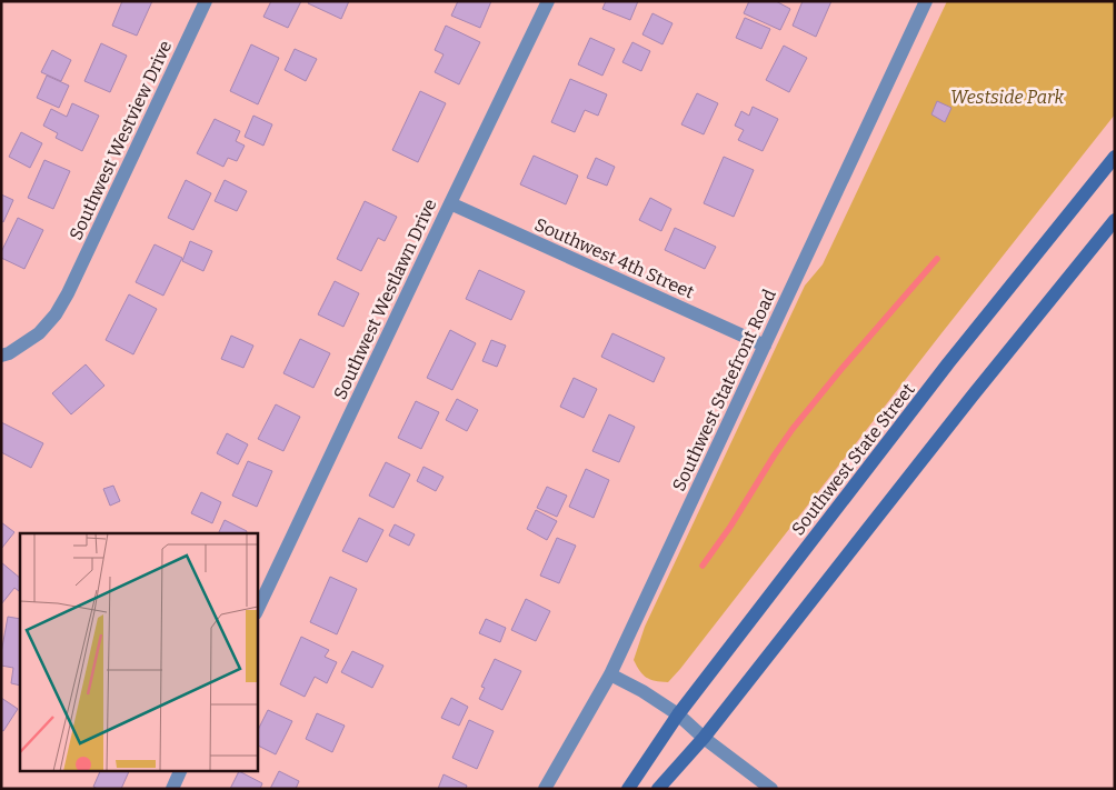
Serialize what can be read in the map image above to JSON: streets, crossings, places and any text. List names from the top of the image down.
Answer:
{
  "streets": {
    "main road": ["Southwest State Street"],
    "street": [
      "Southwest Westview Drive",
      "Southwest 4th Street",
      "Southwest Westlawn Drive",
      "Southwest Statefront Road"
    ]
  },
  "crossings": [
    ["Southwest 4th Street", "Southwest Westlawn Drive"],
    ["Southwest 4th Street", "Southwest Statefront Road"]
  ],
  "parks": ["Westside Park"]
}
